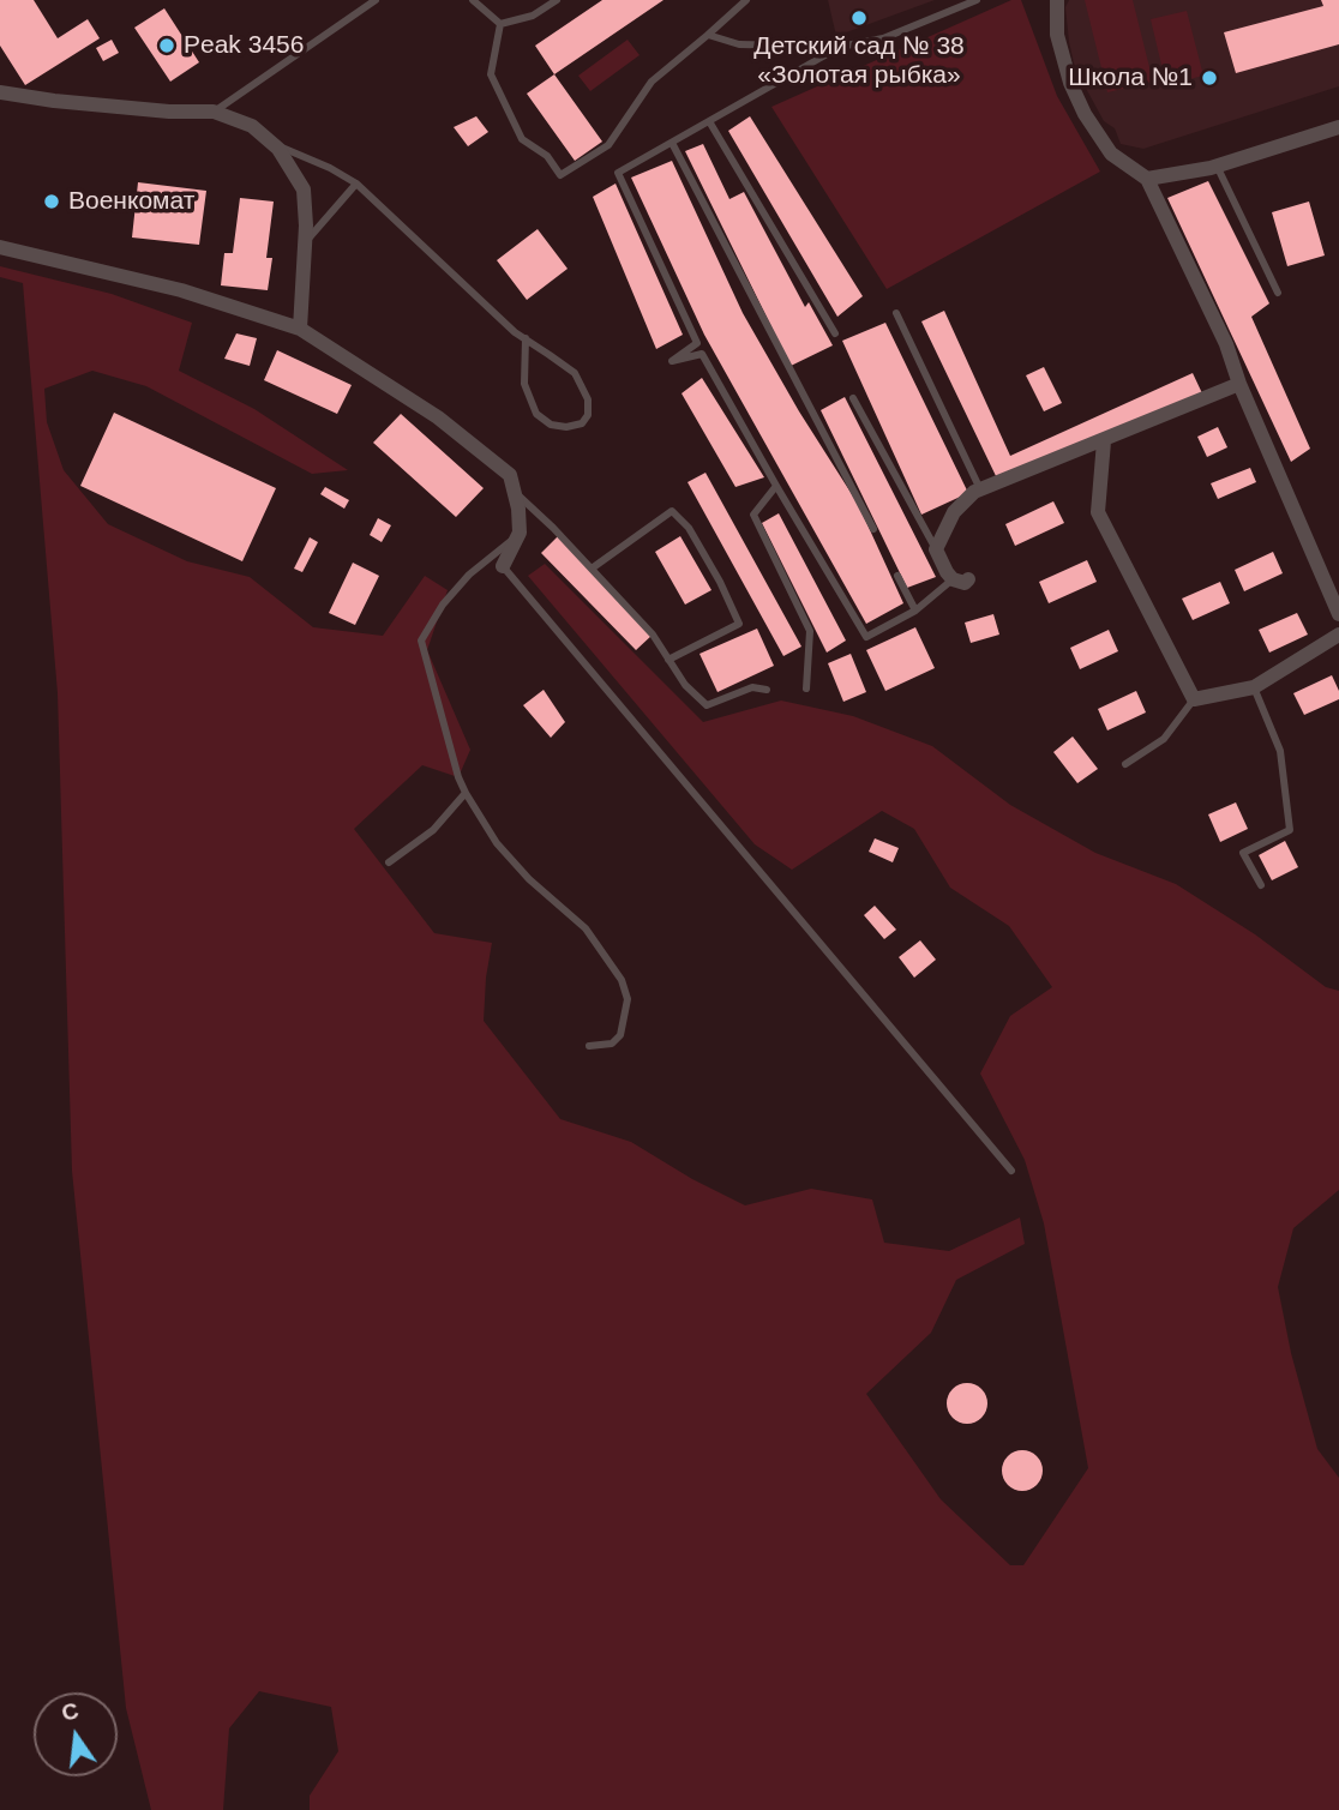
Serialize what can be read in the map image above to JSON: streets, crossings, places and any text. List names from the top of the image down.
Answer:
{
  "places": [
    "Детский сад № 38 «Золотая рыбка»",
    "Peak 3456",
    "Школа №1",
    "Военкомат"
  ],
  "north": "top"
}
